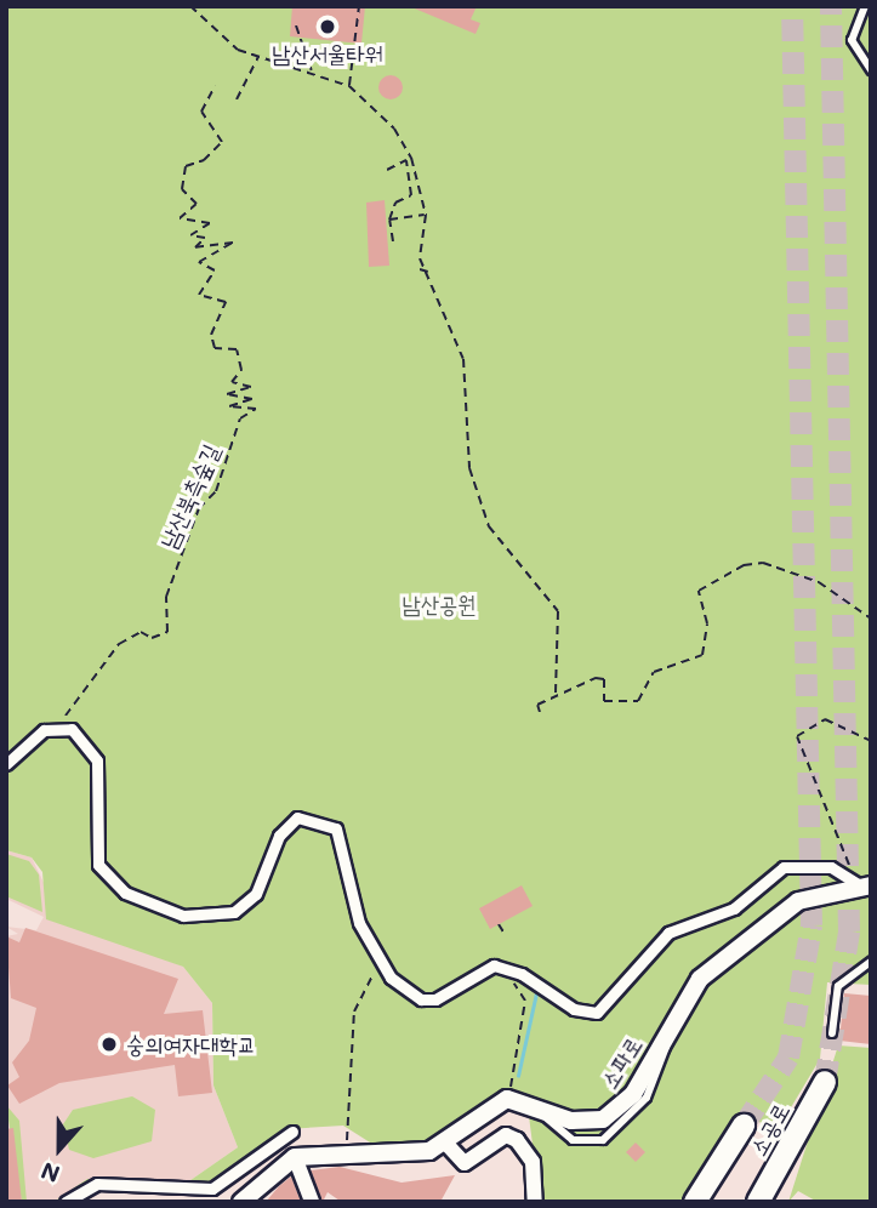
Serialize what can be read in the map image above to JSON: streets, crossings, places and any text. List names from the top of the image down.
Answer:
{
  "streets": {
    "main road": ["소공로"],
    "street": ["소파로"],
    "path": ["남산북측숲길"]
  },
  "parks": ["남산공원"],
  "places": ["남산서울타워", "숭의여자대학교"],
  "north": "bottom"
}
